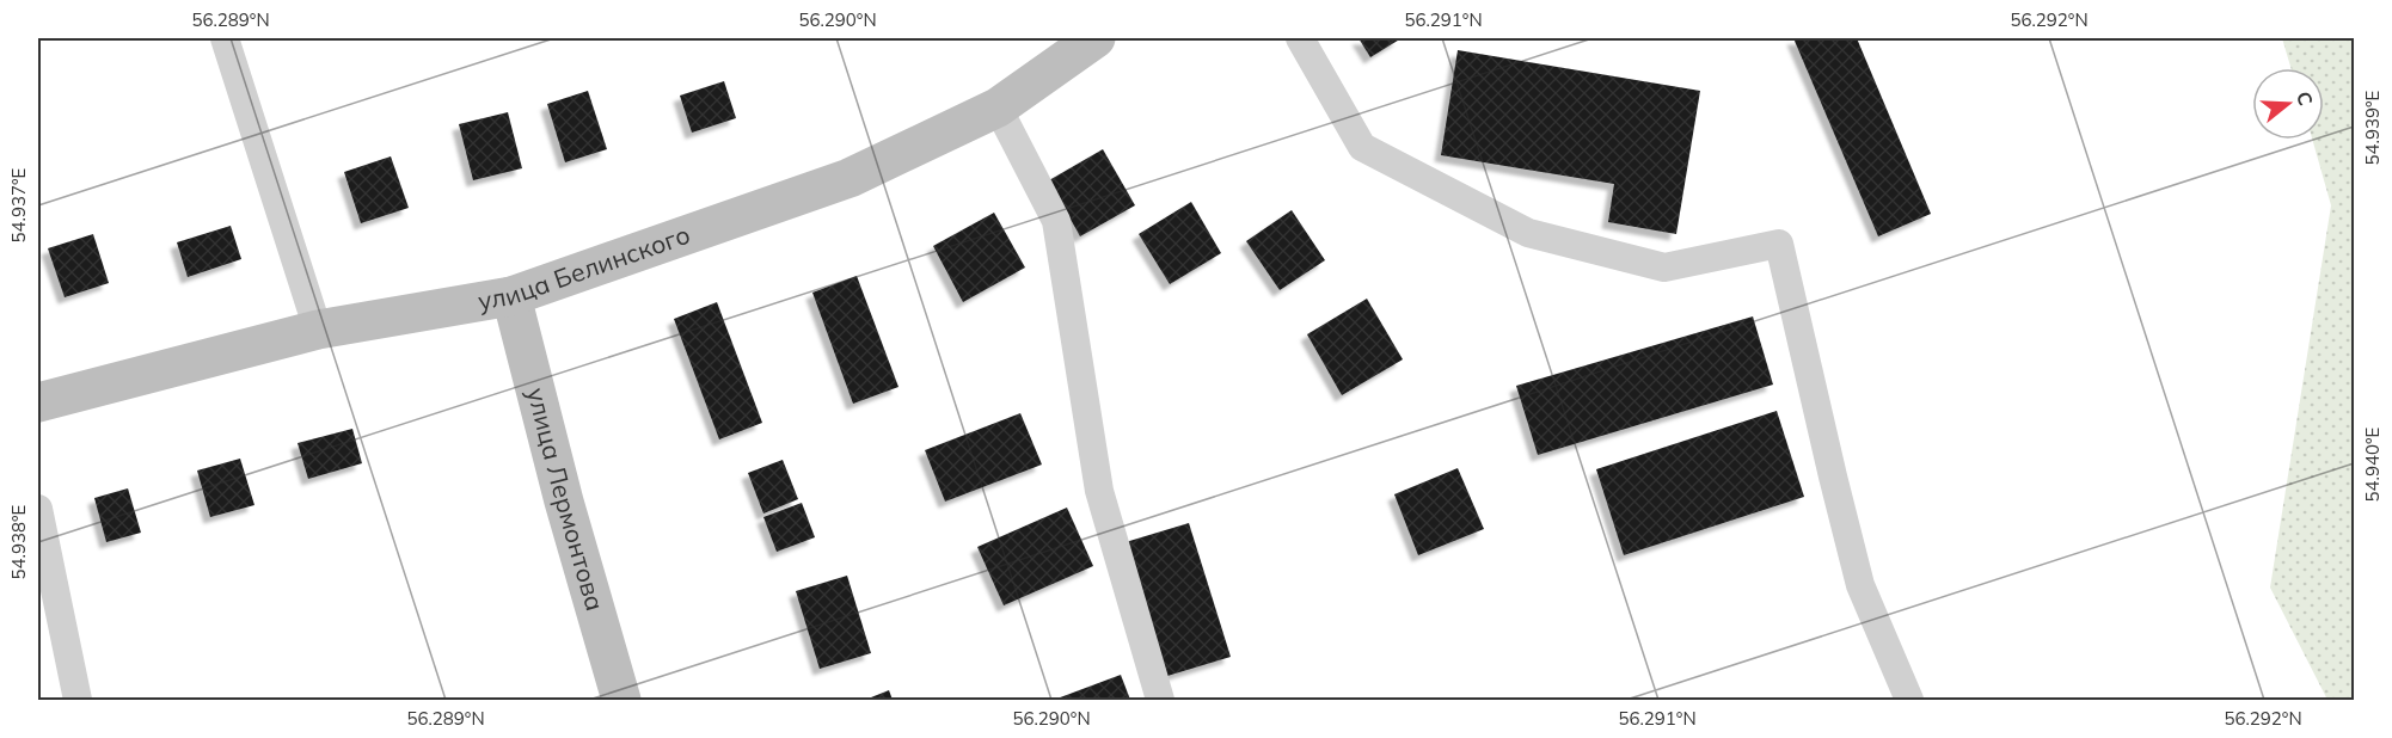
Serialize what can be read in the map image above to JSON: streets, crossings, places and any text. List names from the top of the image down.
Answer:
{
  "streets": {
    "street": ["улица Белинского", "улица Лермонтова"]
  },
  "crossings": [
    ["улица Белинского", "улица Лермонтова"]
  ],
  "north": "right",
  "coordinates": [
    "56.289°N",
    "56.290°N",
    "56.291°N",
    "56.292°N",
    "54.939°E",
    "54.937°E",
    "54.940°E",
    "54.938°E"
  ]
}
